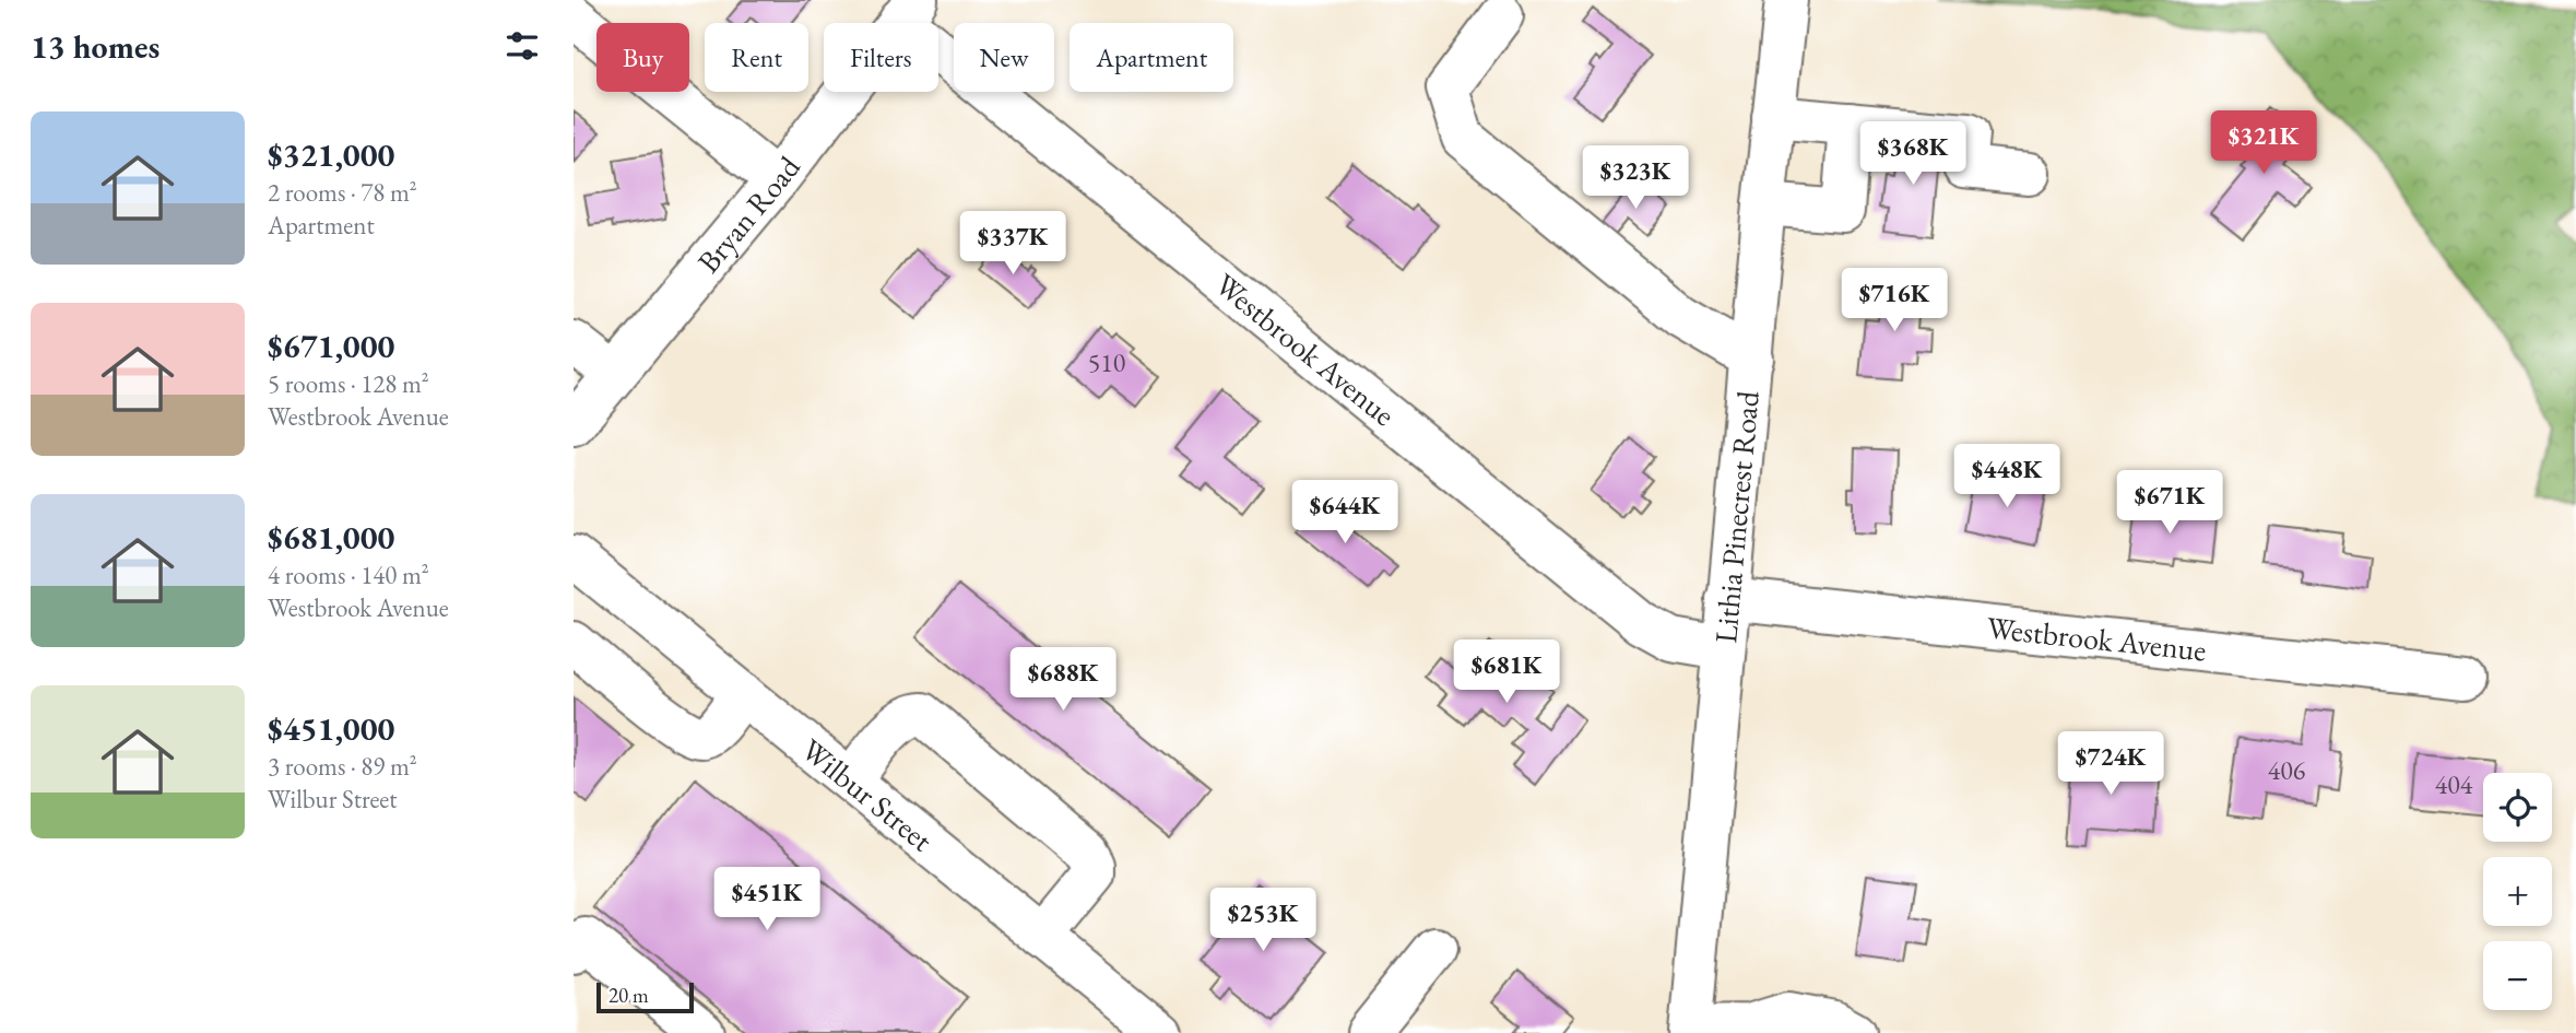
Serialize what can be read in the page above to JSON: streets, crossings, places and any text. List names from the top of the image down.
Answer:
{
  "streets": {
    "street": [
      "Bryan Road",
      "Westbrook Avenue",
      "Lithia Pinecrest Road",
      "Wilbur Street"
    ]
  },
  "crossings": [
    ["Bryan Road", "Westbrook Avenue"],
    ["Westbrook Avenue", "Lithia Pinecrest Road"]
  ],
  "house_numbers": ["510", "406", "404"],
  "scale_bar": "20 m",
  "page": {
    "heading": "13 homes",
    "chip": [
      "Buy",
      "Rent",
      "Filters",
      "New",
      "Apartment"
    ],
    "list": [
      {
        "name": "$321,000",
        "note": "2 rooms · 78 m² · Apartment"
      },
      {
        "name": "$671,000",
        "note": "5 rooms · 128 m² · Westbrook Avenue"
      },
      {
        "name": "$681,000",
        "note": "4 rooms · 140 m² · Westbrook Avenue"
      },
      {
        "name": "$451,000",
        "note": "3 rooms · 89 m² · Wilbur Street"
      }
    ],
    "price": [
      "$321K",
      "$368K",
      "$323K",
      "$337K",
      "$716K",
      "$448K",
      "$671K",
      "$644K",
      "$681K",
      "$688K",
      "$724K",
      "$451K",
      "$253K"
    ],
    "map_buttons": ["+", "−"],
    "scale": "20 m"
  }
}
